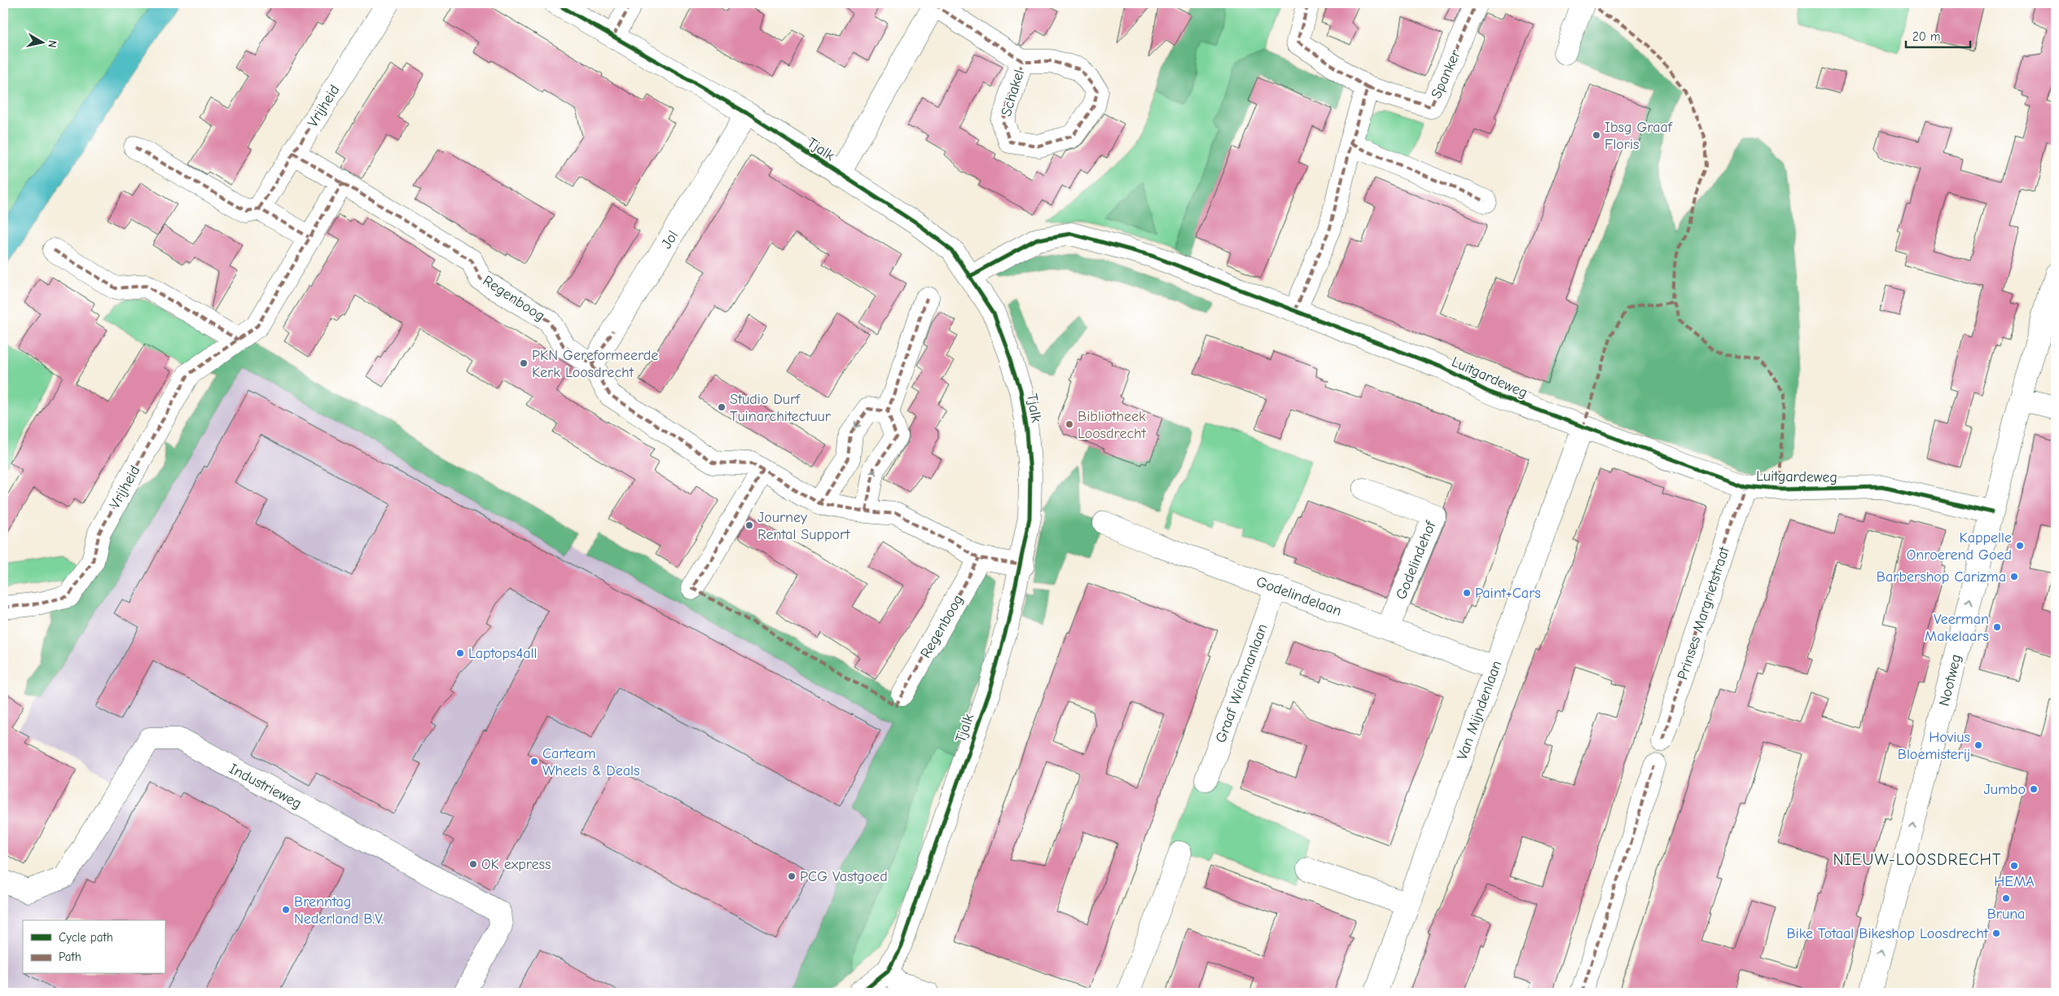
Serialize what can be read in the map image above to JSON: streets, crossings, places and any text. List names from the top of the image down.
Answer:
{
  "streets": {
    "street": [
      "Spanker",
      "Schakel",
      "Vrijheid",
      "Tjalk",
      "Jol",
      "Regenboog",
      "Luitgardeweg",
      "Godelindehof",
      "Godelindelaan",
      "Prinses Margrietstraat",
      "Nootweg",
      "Graaf Wichmanlaan",
      "Van Mijndenlaan",
      "Industrieweg"
    ]
  },
  "crossings": [
    ["Schakel", "Tjalk"],
    ["Vrijheid", "Regenboog"],
    ["Tjalk", "Jol"],
    ["Tjalk", "Regenboog"],
    ["Tjalk", "Luitgardeweg"],
    ["Jol", "Regenboog"],
    ["Luitgardeweg", "Prinses Margrietstraat"],
    ["Luitgardeweg", "Nootweg"],
    ["Luitgardeweg", "Van Mijndenlaan"],
    ["Godelindehof", "Godelindelaan"],
    ["Godelindelaan", "Graaf Wichmanlaan"],
    ["Godelindelaan", "Van Mijndenlaan"]
  ],
  "one_way": ["Nootweg"],
  "districts": ["NIEUW-LOOSDRECHT"],
  "places": [
    "Ibsg Graaf Floris",
    "PKN Gereformeerde Kerk Loosdrecht",
    "Studio Durf Tuinarchitectuur",
    "Bibliotheek Loosdrecht",
    "Journey Rental Support",
    "Kappelle Onroerend Goed",
    "Barbershop Carizma",
    "Paint+Cars",
    "Veerman Makelaars",
    "Laptops4all",
    "Hovius Bloemisterij",
    "Carteam Wheels & Deals",
    "Jumbo",
    "OK express",
    "HEMA",
    "PCG Vastgoed",
    "Bruna",
    "Brenntag Nederland B.V.",
    "Bike Totaal Bikeshop Loosdrecht"
  ],
  "legend": ["Cycle path", "Path"],
  "scale_bar": "20 m",
  "north": "right"
}
